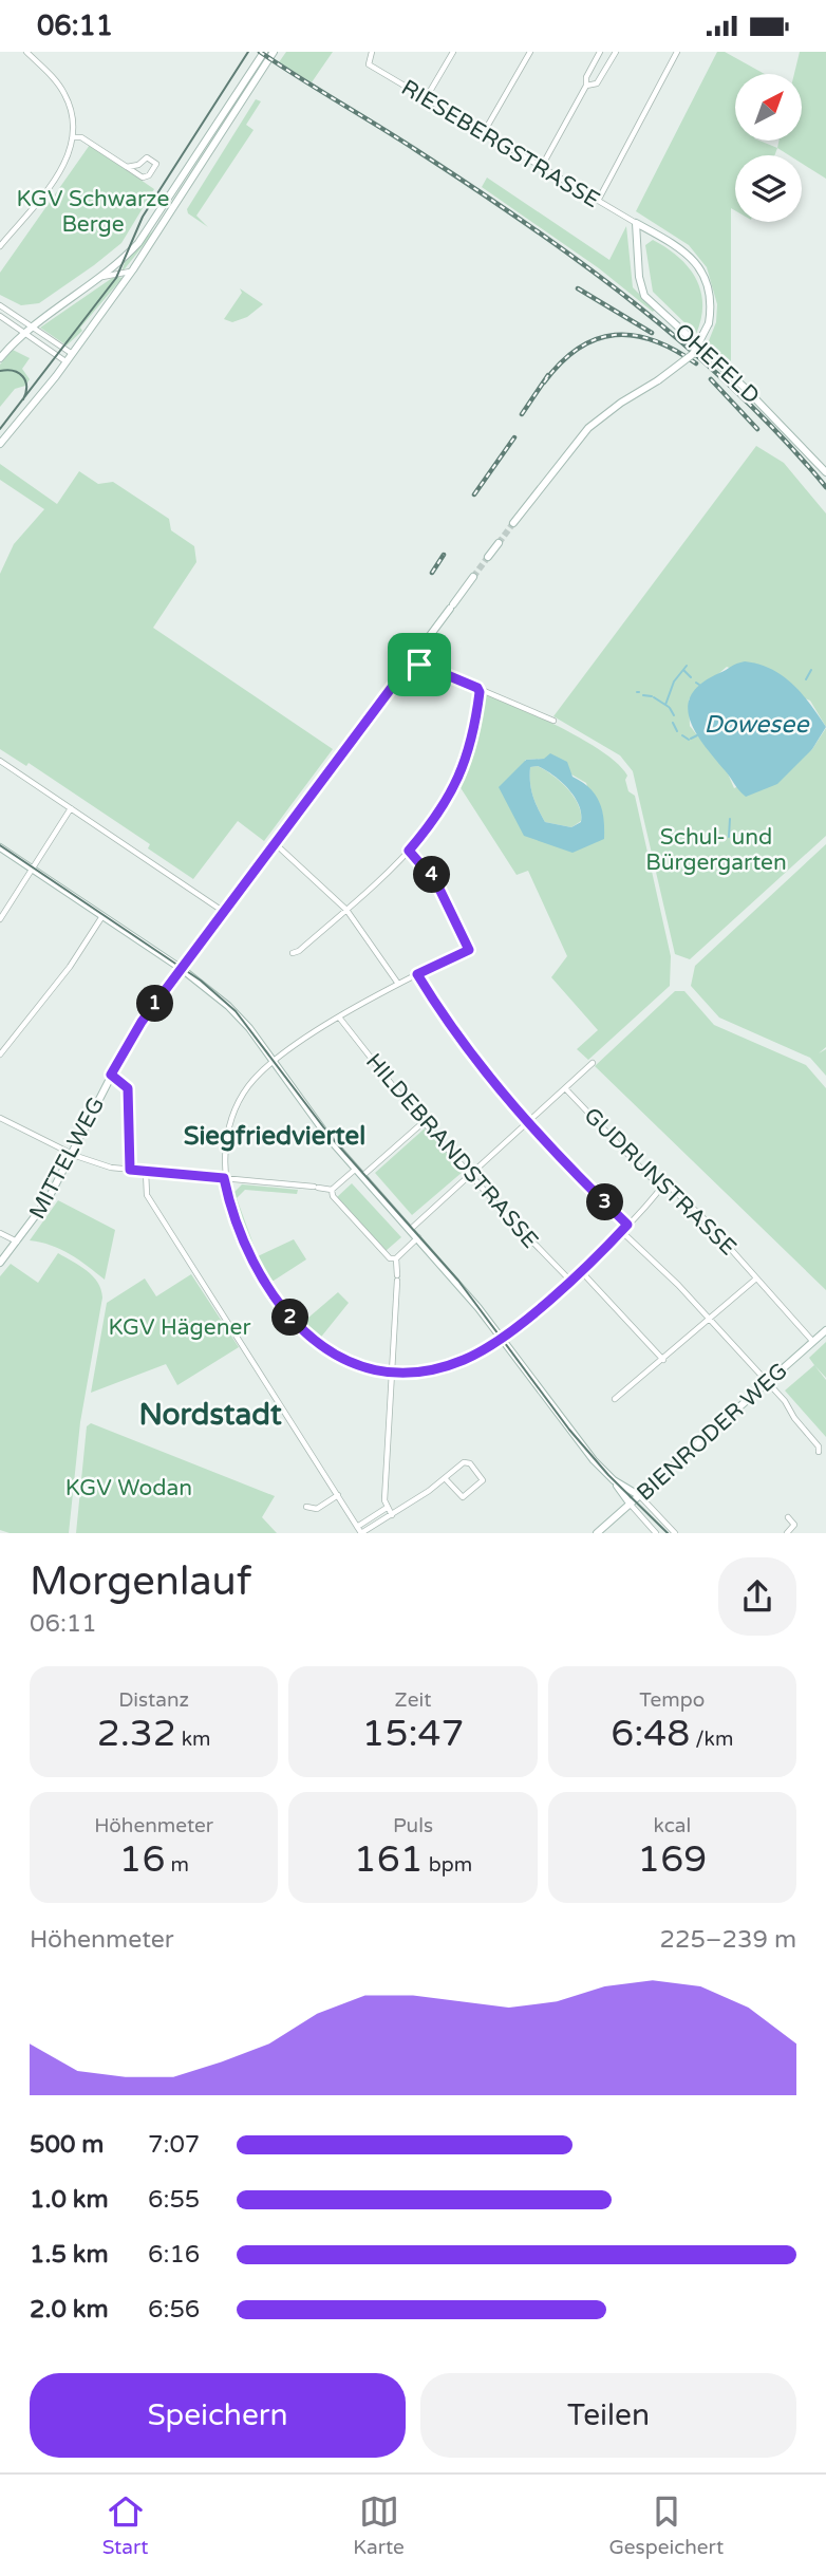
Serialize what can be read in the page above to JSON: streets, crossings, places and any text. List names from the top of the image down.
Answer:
{
  "streets": {
    "street": [
      "RIESEBERGSTRASSE",
      "OHEFELD",
      "HILDEBRANDSTRASSE",
      "MITTELWEG",
      "GUDRUNSTRASSE",
      "BIENRODER WEG"
    ]
  },
  "crossings": [
    ["RIESEBERGSTRASSE", "OHEFELD"],
    ["GUDRUNSTRASSE", "BIENRODER WEG"]
  ],
  "districts": ["Siegfriedviertel", "Nordstadt"],
  "water": ["Dowesee"],
  "parks": [
    "KGV Schwarze Berge",
    "Schul- und Bürgergarten",
    "KGV Hägener",
    "KGV Wodan"
  ],
  "north": "top right",
  "page": {
    "status": "06:11",
    "pins": [
      "4",
      "1",
      "3",
      "2"
    ],
    "heading": ["Morgenlauf", "06:11"],
    "stats": [
      ["Distanz", "2.32 km"],
      ["Zeit", "15:47"],
      ["Tempo", "6:48 /km"],
      ["Höhenmeter", "16 m"],
      ["Puls", "161 bpm"],
      ["kcal", "169"]
    ],
    "chart": ["Höhenmeter", "225–239 m"],
    "list": [
      {
        "name": "500 m",
        "note": "7:07"
      },
      {
        "name": "1.0 km",
        "note": "6:55"
      },
      {
        "name": "1.5 km",
        "note": "6:16"
      },
      {
        "name": "2.0 km",
        "note": "6:56"
      }
    ],
    "buttons": ["Speichern", "Teilen"],
    "tabs": ["Start", "Karte", "Gespeichert"]
  }
}
